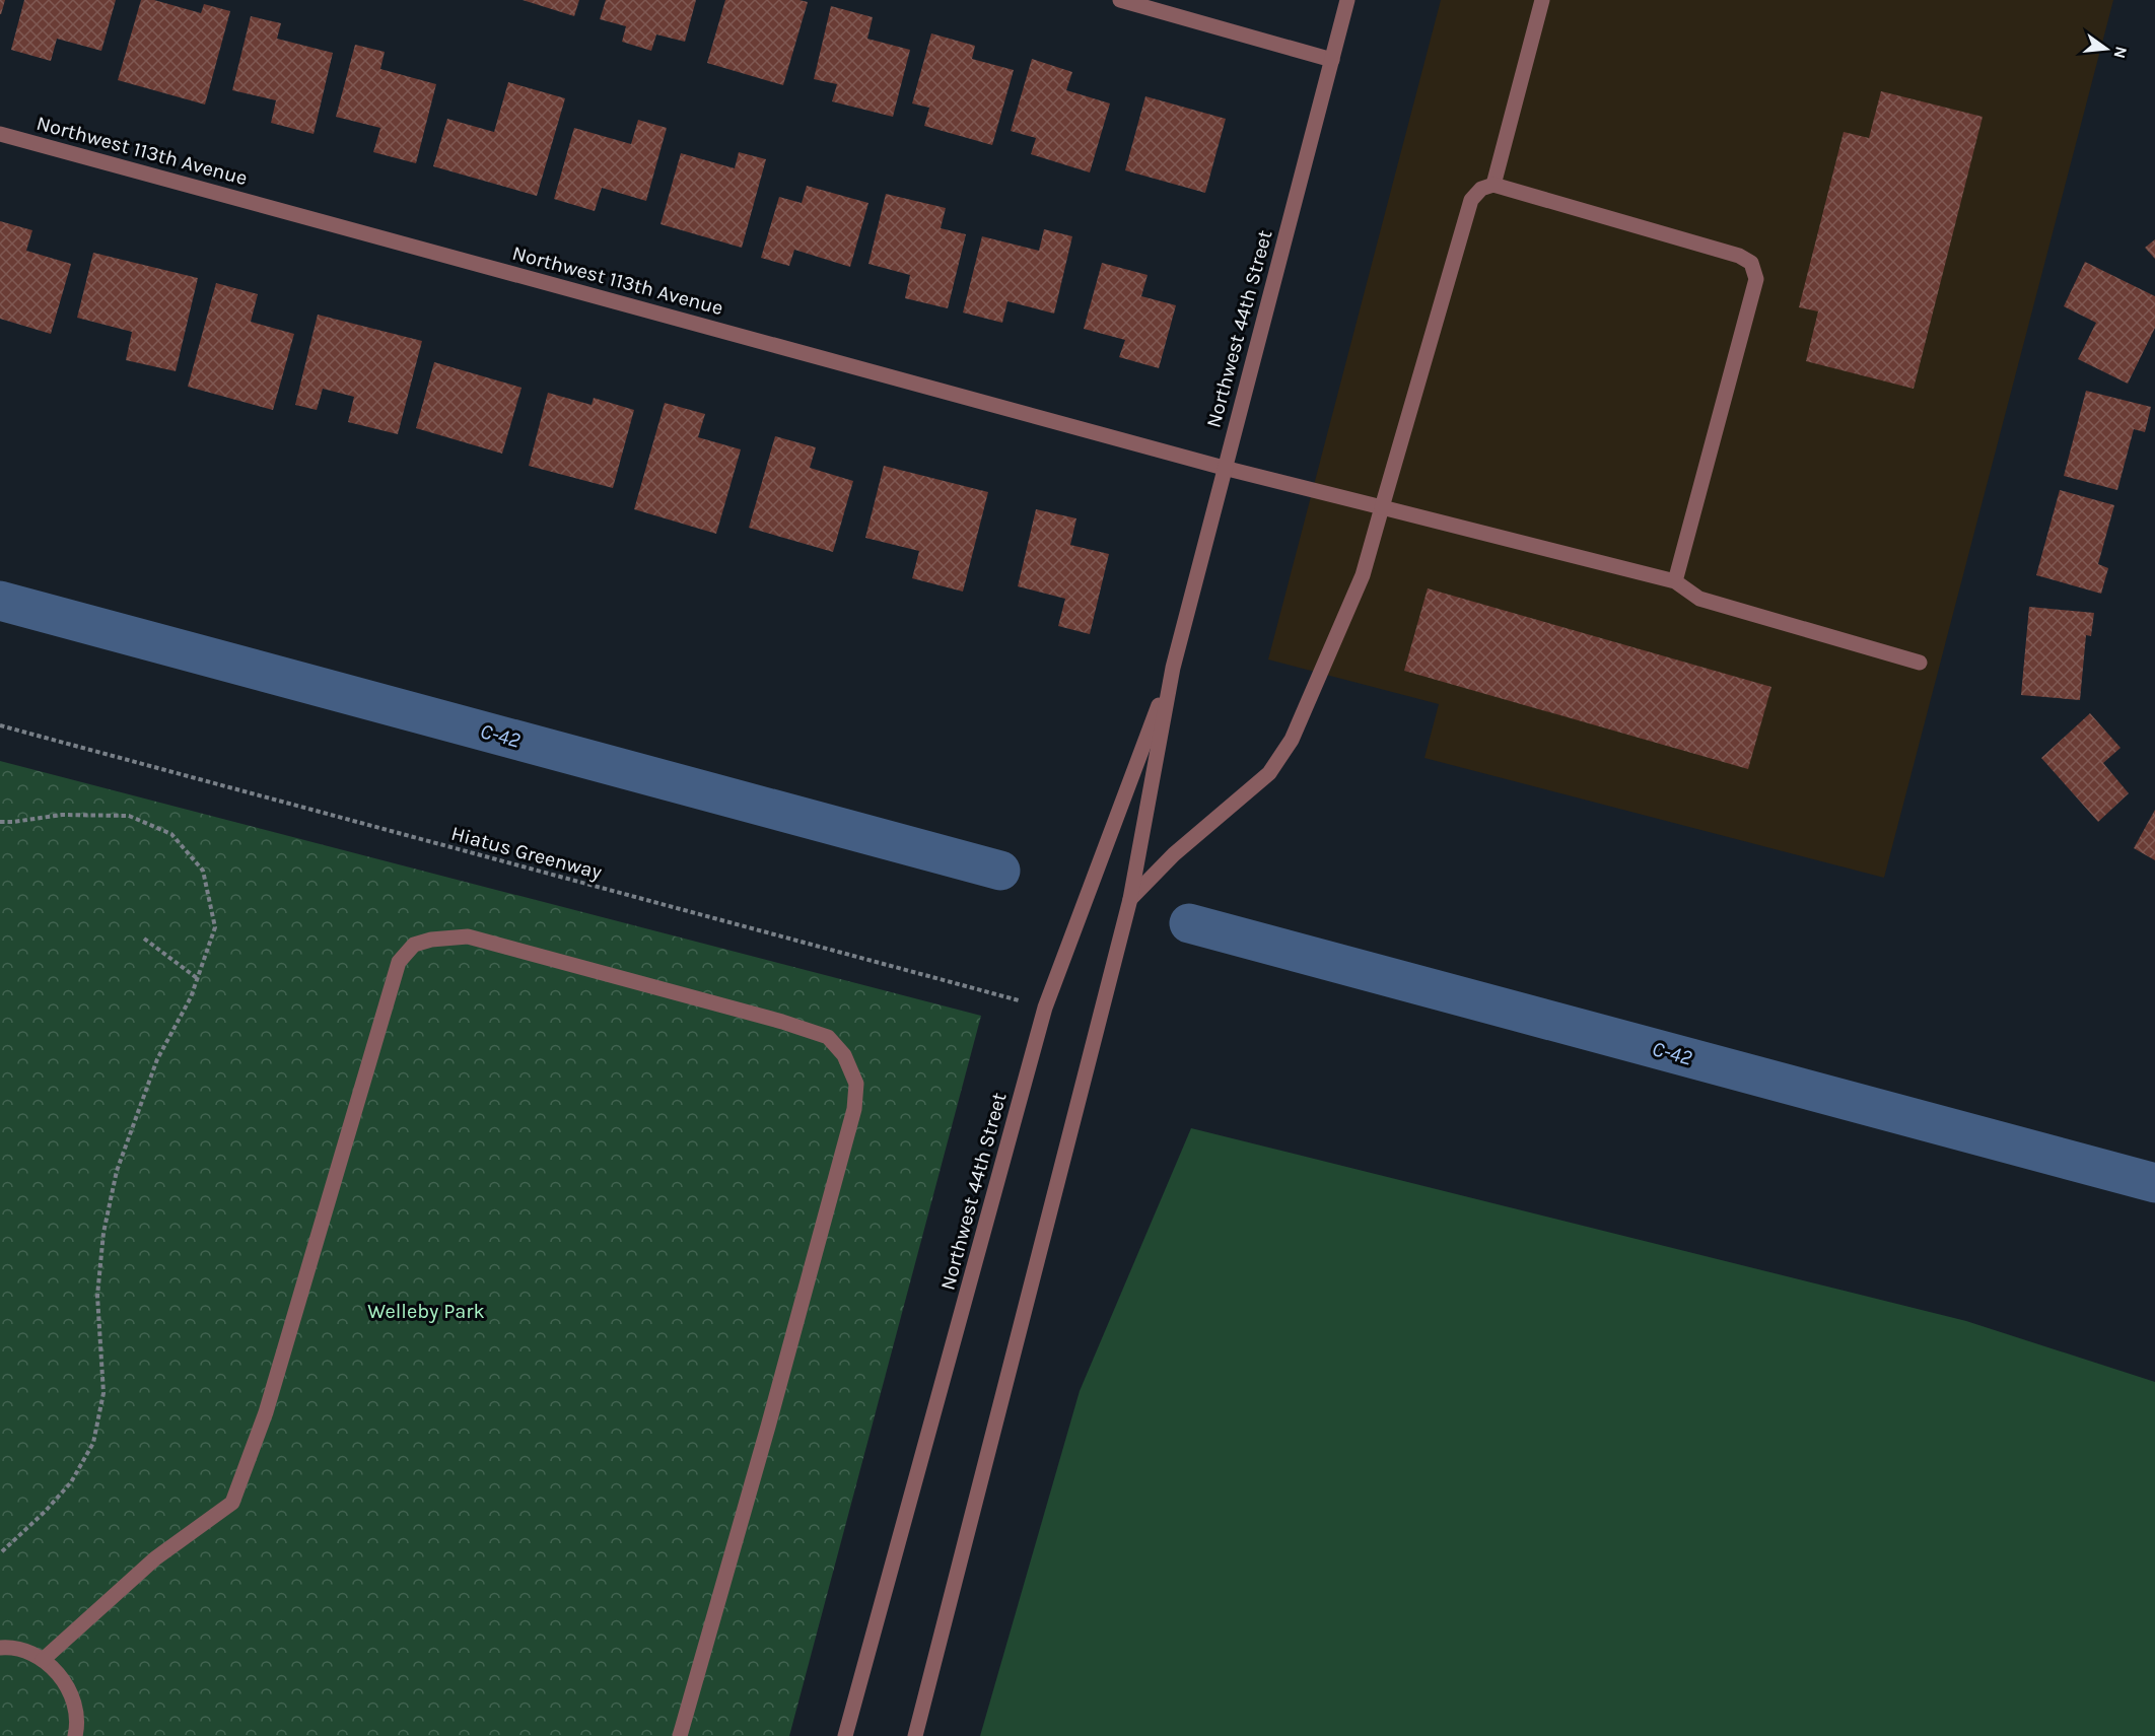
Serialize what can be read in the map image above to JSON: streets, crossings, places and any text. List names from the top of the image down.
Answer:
{
  "streets": {
    "street": ["Northwest 113th Avenue", "Northwest 44th Street"],
    "path": ["Hiatus Greenway"]
  },
  "crossings": [
    ["Northwest 113th Avenue", "Northwest 44th Street"],
    ["Northwest 44th Street", "Hiatus Greenway"]
  ],
  "water": ["C-42"],
  "parks": ["Welleby Park"],
  "north": "right"
}
